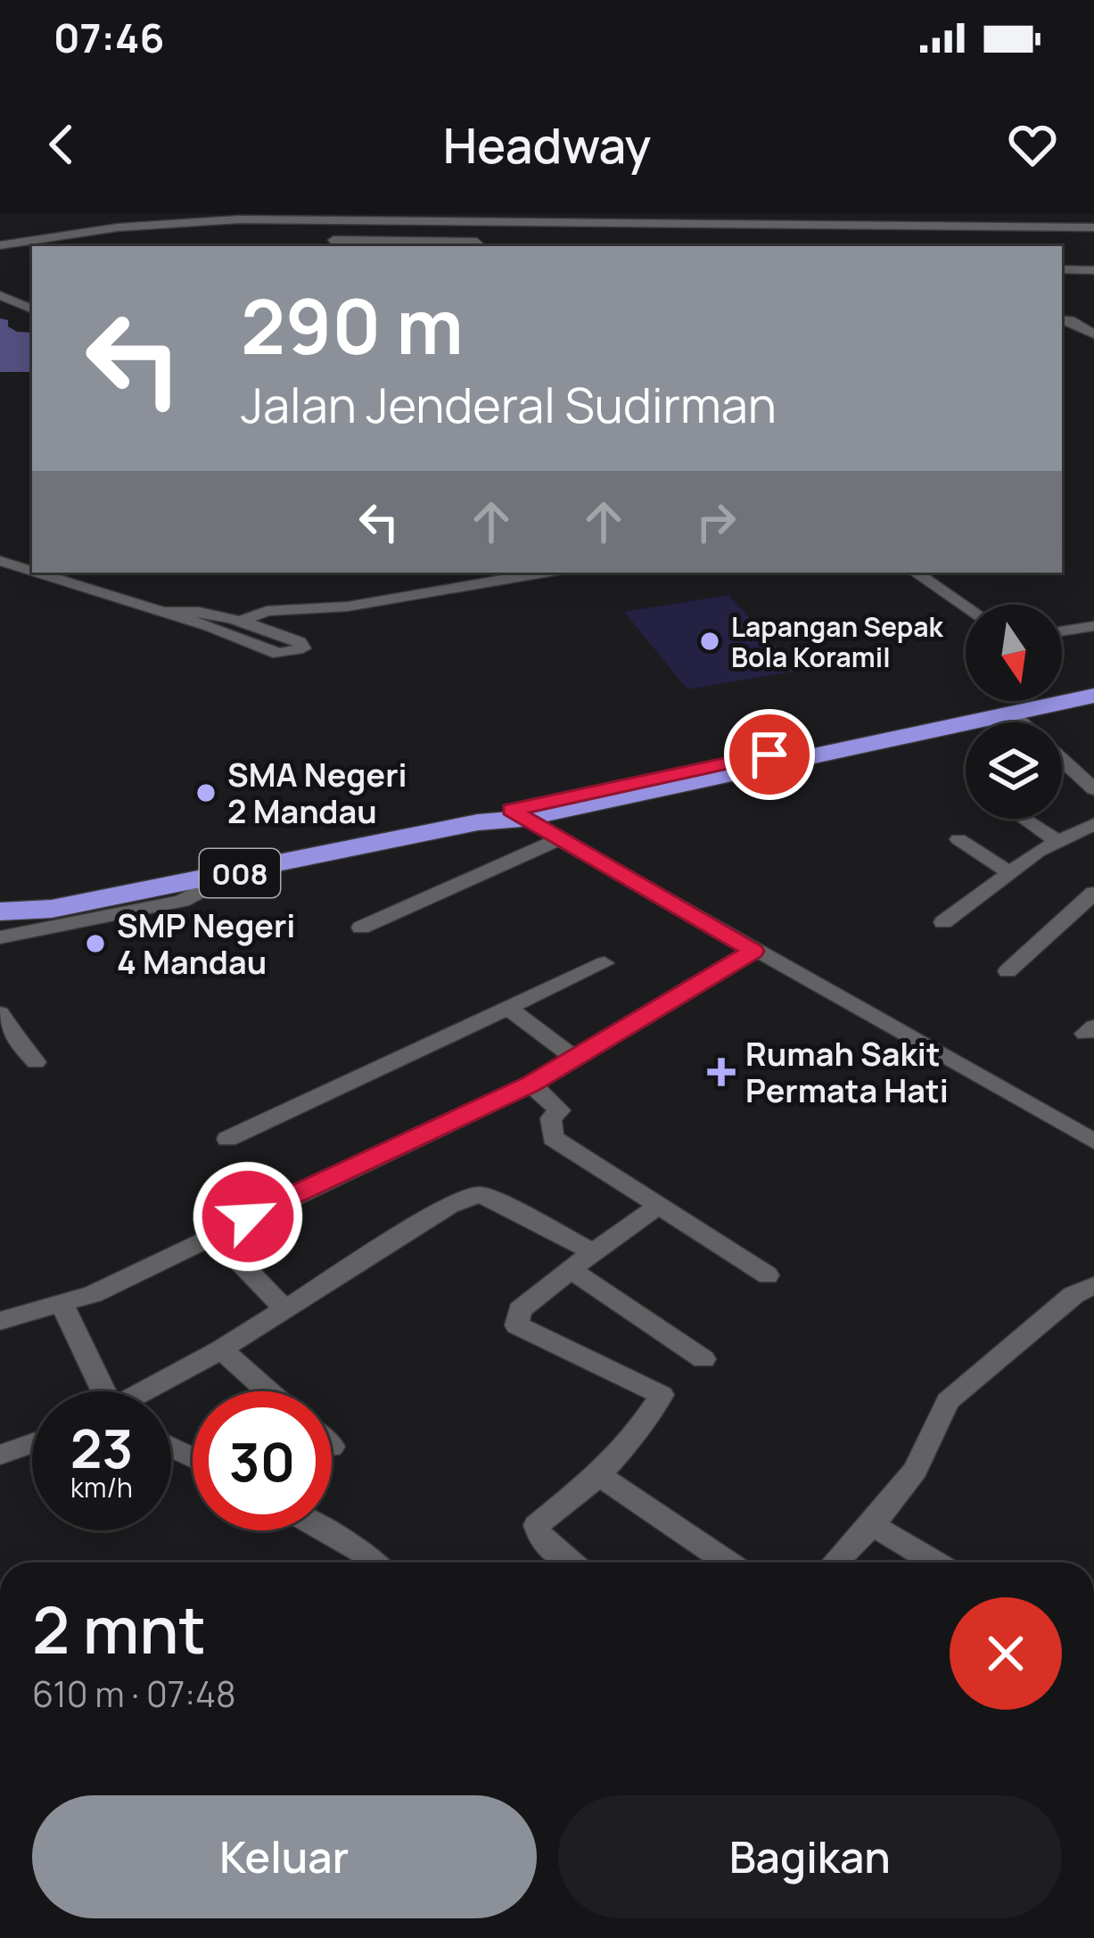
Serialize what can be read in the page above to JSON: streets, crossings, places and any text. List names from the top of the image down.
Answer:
{
  "streets": {
    "highway": ["008"]
  },
  "places": {
    "other": ["Lapangan Sepak Bola Koramil", "SMA Negeri 2 Mandau", "SMP Negeri 4 Mandau"],
    "health": ["Rumah Sakit Permata Hati"]
  },
  "north": "bottom",
  "page": {
    "status": "07:46",
    "header": "Headway",
    "turn": ["290 m", "Jalan Jenderal Sudirman"],
    "speed": "23 km/h",
    "limit": "30",
    "heading": ["2 mnt", "610 m · 07:48"],
    "buttons": ["Keluar", "Bagikan"]
  }
}
